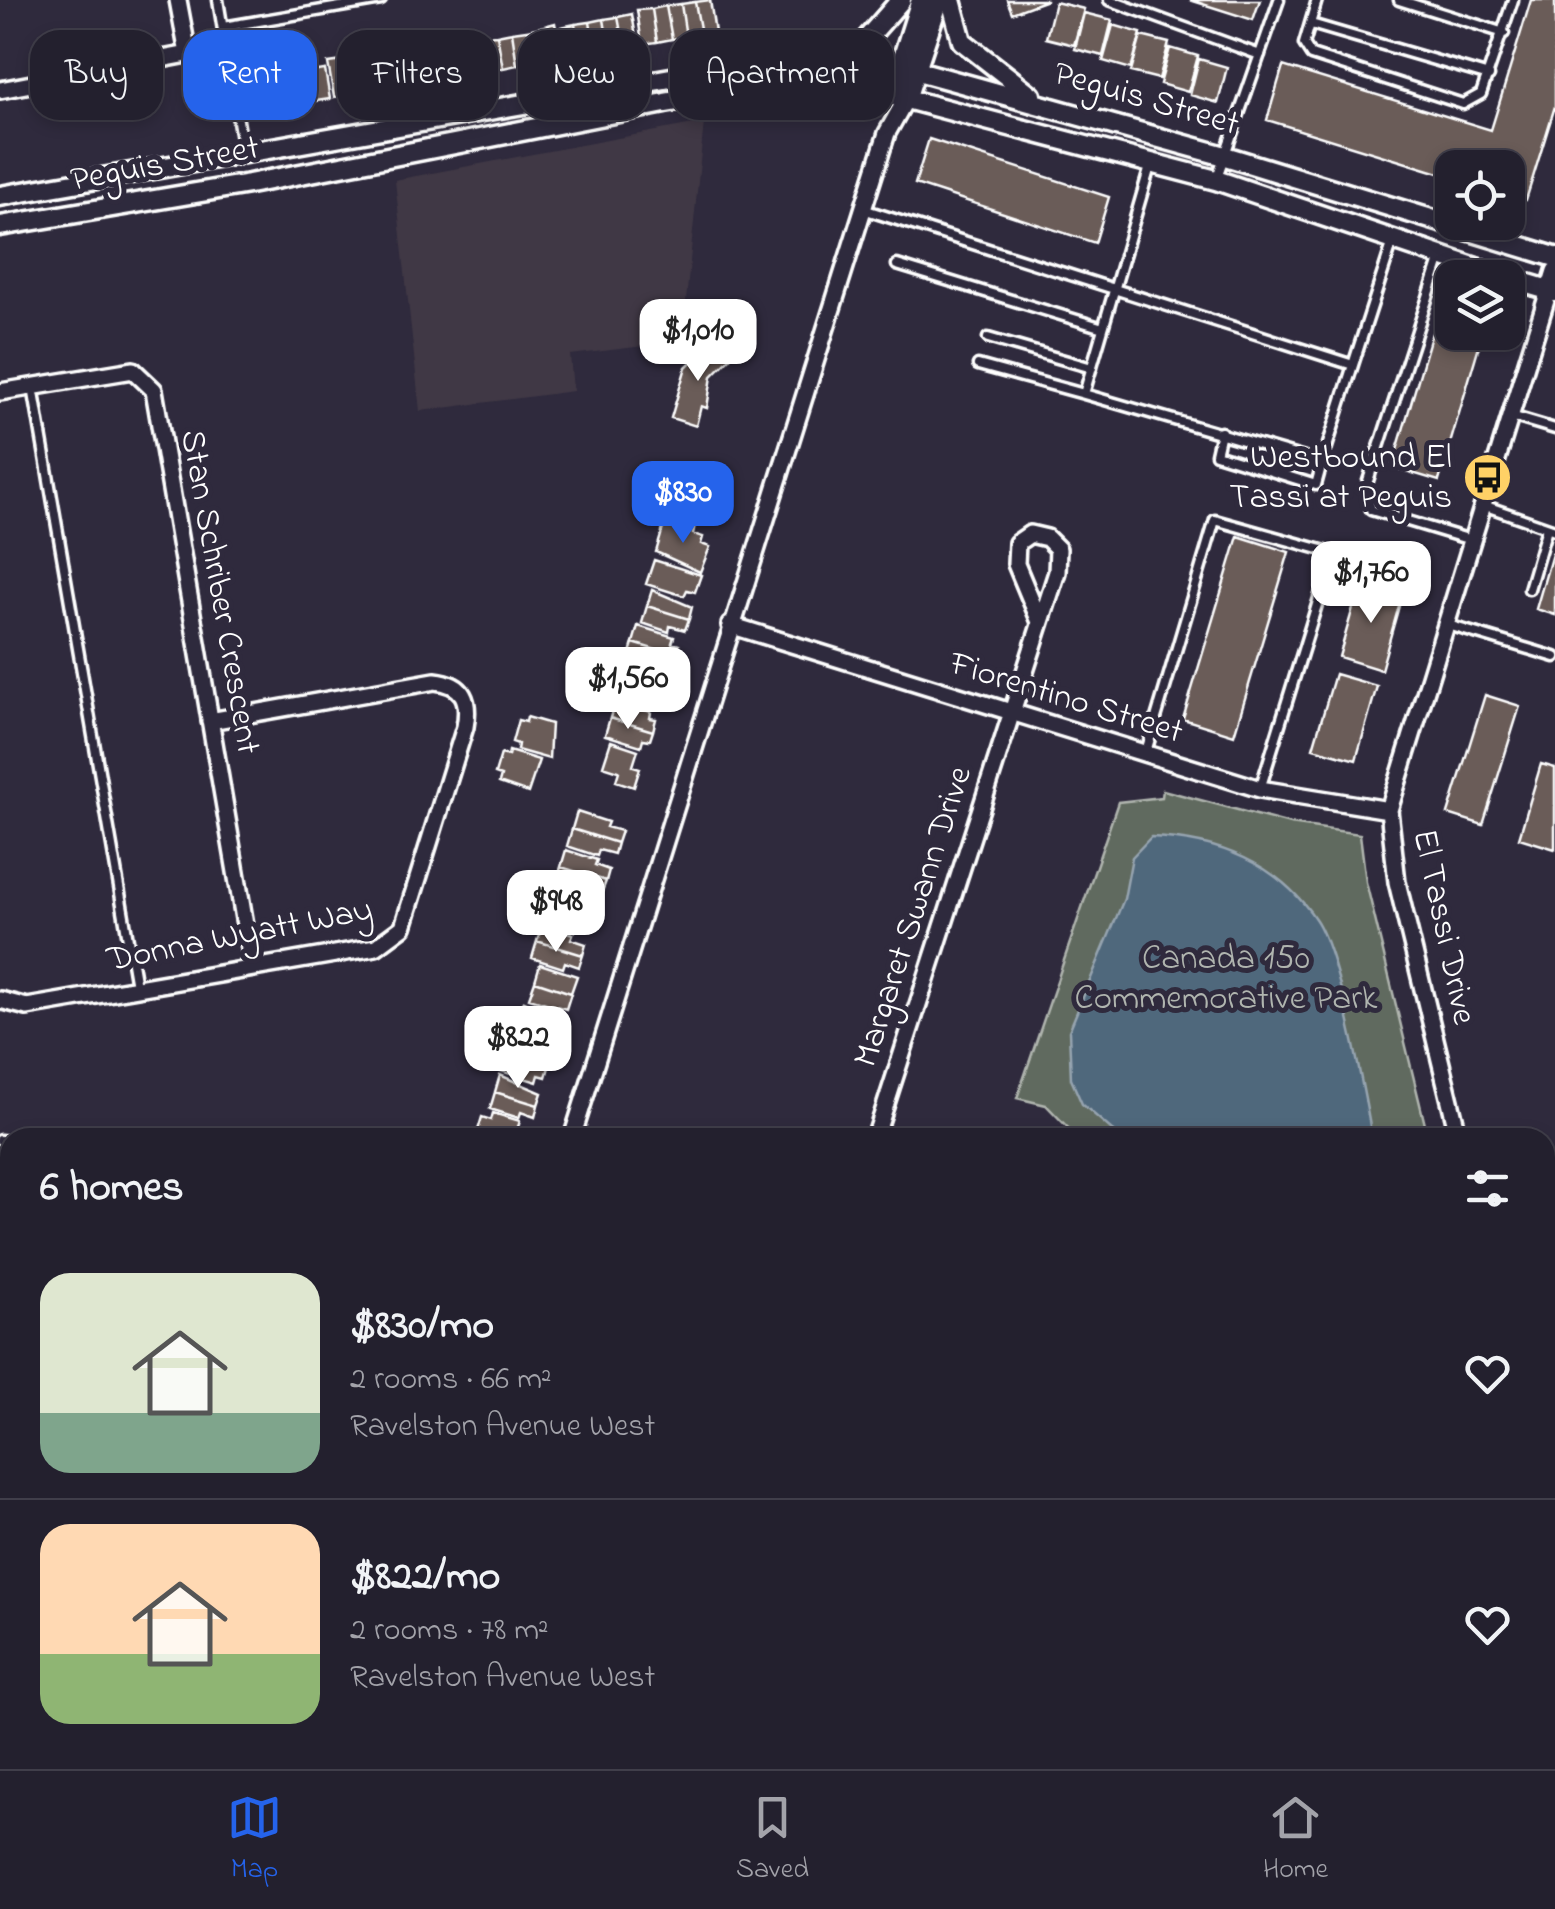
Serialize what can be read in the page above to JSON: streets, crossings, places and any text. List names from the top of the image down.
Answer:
{
  "streets": {
    "street": [
      "Peguis Street",
      "Stan Schriber Crescent",
      "Fiorentino Street",
      "Margaret Swann Drive",
      "El Tassi Drive",
      "Donna Wyatt Way"
    ]
  },
  "crossings": [
    ["Peguis Street", "El Tassi Drive"],
    ["Stan Schriber Crescent", "Donna Wyatt Way"],
    ["Fiorentino Street", "Margaret Swann Drive"],
    ["Fiorentino Street", "El Tassi Drive"]
  ],
  "parks": ["Canada 150 Commemorative Park"],
  "places": {
    "bus stop": ["Westbound El Tassi at Peguis"]
  },
  "page": {
    "chip": [
      "Buy",
      "Rent",
      "Filters",
      "New",
      "Apartment"
    ],
    "price": [
      "$1,010",
      "$830",
      "$1,760",
      "$1,560",
      "$948",
      "$822"
    ],
    "heading": "6 homes",
    "list": [
      {
        "name": "$830/mo",
        "note": "2 rooms · 66 m² · Ravelston Avenue West"
      },
      {
        "name": "$822/mo",
        "note": "2 rooms · 78 m² · Ravelston Avenue West"
      }
    ],
    "tabs": ["Map", "Saved", "Home"]
  }
}
